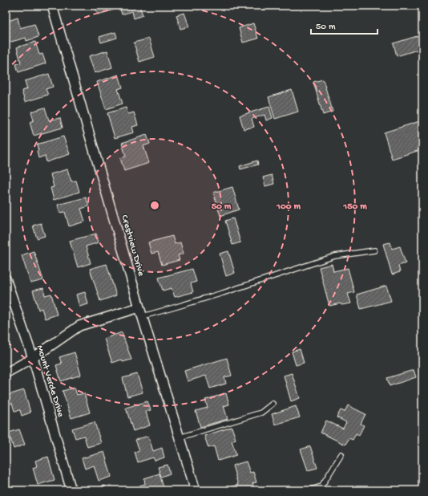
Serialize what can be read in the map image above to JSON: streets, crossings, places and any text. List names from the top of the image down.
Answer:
{
  "streets": {
    "street": ["Crestview Drive", "Mount Verde Drive"]
  },
  "scale_bar": "50 m",
  "rings": ["50 m", "100 m", "150 m"]
}
